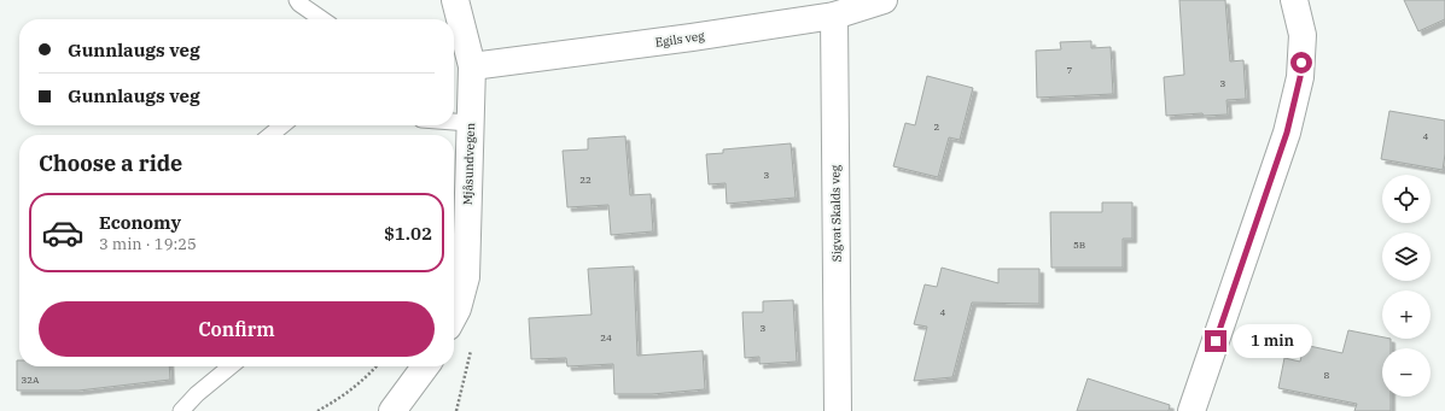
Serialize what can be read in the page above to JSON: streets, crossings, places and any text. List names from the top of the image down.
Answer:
{
  "streets": {
    "street": ["Egils veg", "Mjåsundvegen", "Sigvat Skalds veg"]
  },
  "crossings": [
    ["Egils veg", "Mjåsundvegen"],
    ["Egils veg", "Sigvat Skalds veg"]
  ],
  "house_numbers": [
    "7",
    "3",
    "2",
    "4",
    "3",
    "22",
    "5B",
    "4",
    "3",
    "24",
    "8",
    "32A"
  ],
  "page": {
    "banner": ["Gunnlaugs veg", "Gunnlaugs veg"],
    "heading": "Choose a ride",
    "map_buttons": ["+", "−"],
    "list": [
      {
        "name": "Economy",
        "note": "3 min · 19:25",
        "value": "$1.02"
      }
    ],
    "buttons": "Confirm",
    "bubble": "1 min"
  }
}
